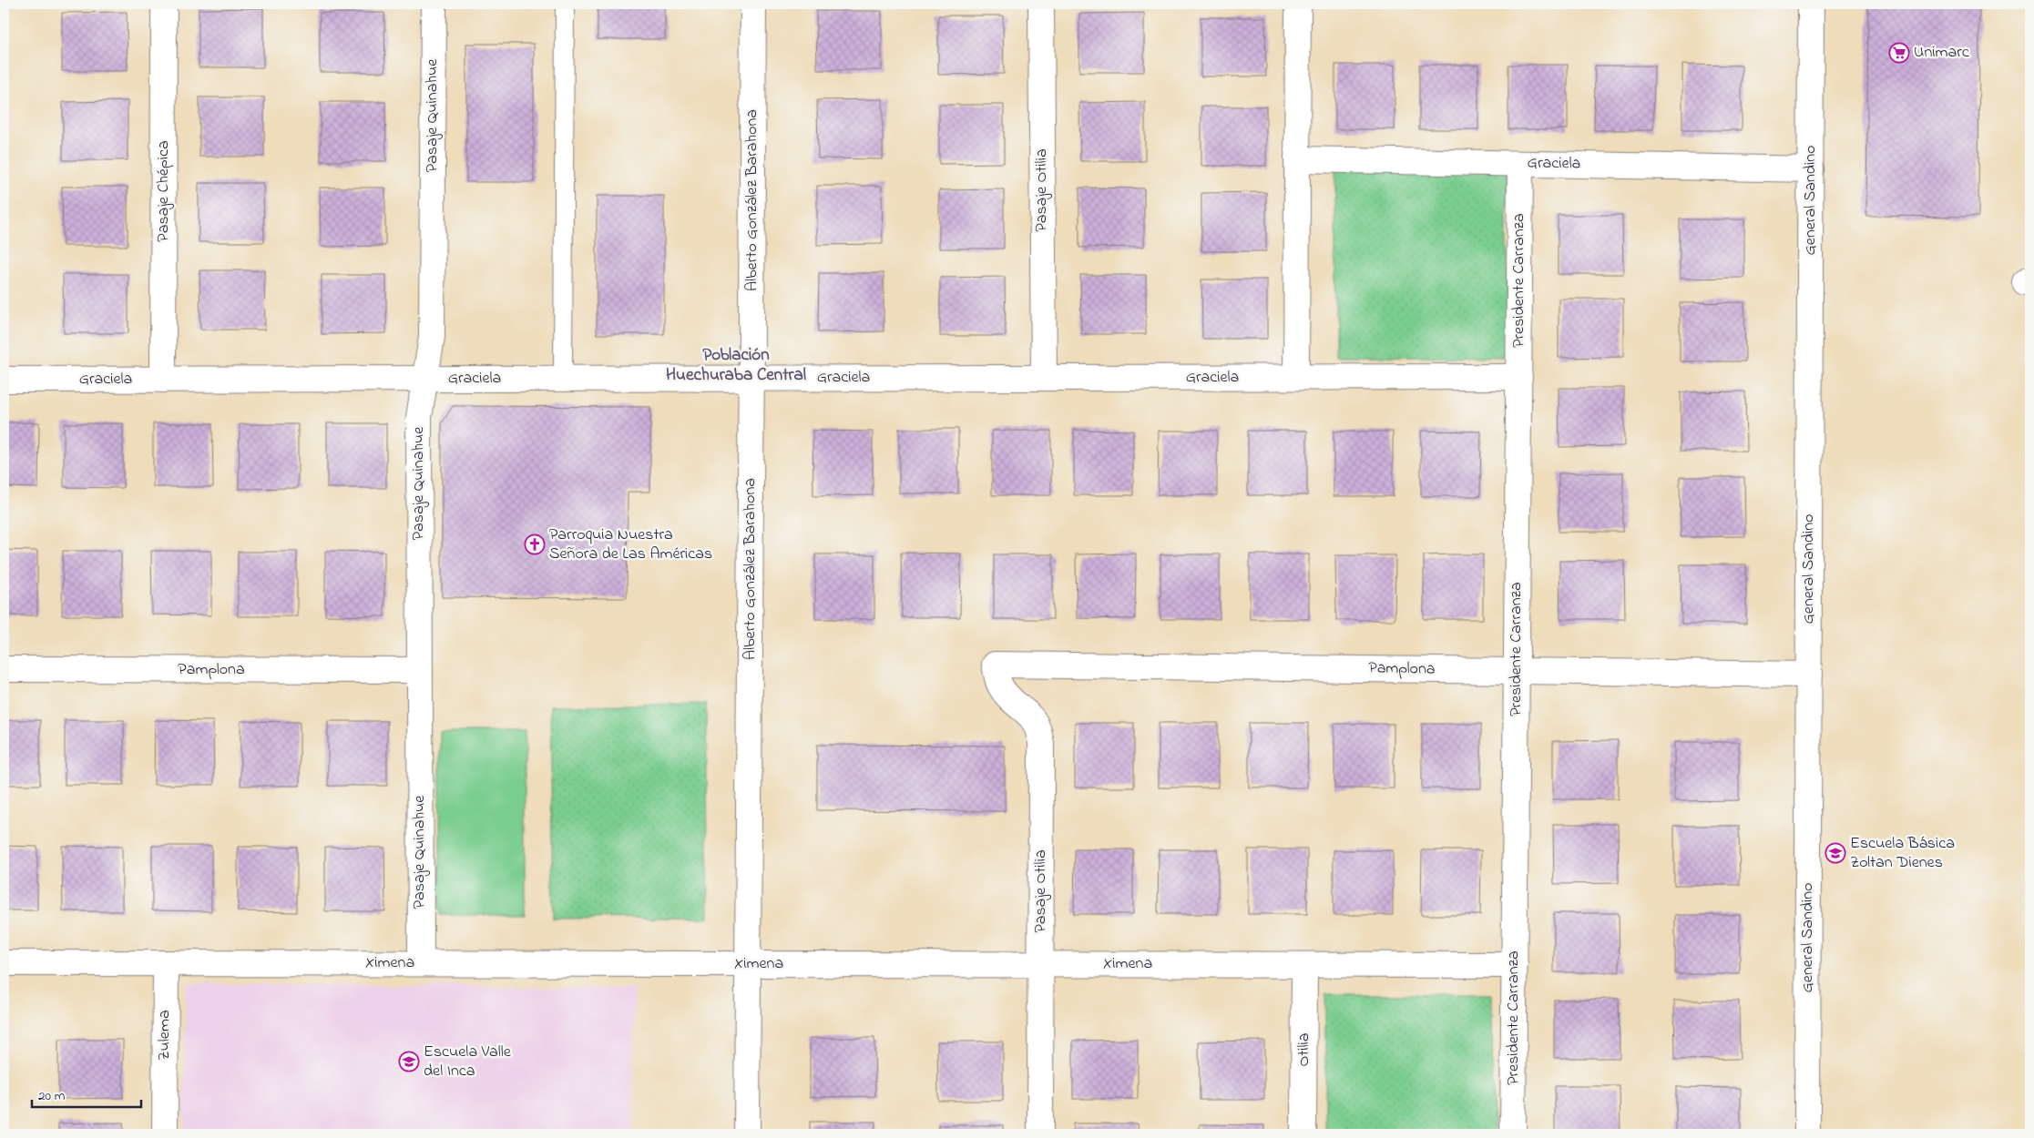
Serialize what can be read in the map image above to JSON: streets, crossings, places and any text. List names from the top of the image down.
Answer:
{
  "streets": {
    "street": [
      "Pasaje Quinahue",
      "Graciela",
      "Pasaje Otilia",
      "Pasaje Chépica",
      "Alberto González Barahona",
      "General Sandino",
      "Presidente Carranza",
      "Pamplona",
      "Ximena",
      "Zulema",
      "Otilia"
    ]
  },
  "crossings": [
    ["Pasaje Quinahue", "Graciela"],
    ["Pasaje Quinahue", "Pamplona"],
    ["Pasaje Quinahue", "Ximena"],
    ["Graciela", "Pasaje Otilia"],
    ["Graciela", "Pasaje Chépica"],
    ["Graciela", "Alberto González Barahona"],
    ["Graciela", "General Sandino"],
    ["Graciela", "Presidente Carranza"],
    ["Pasaje Otilia", "Pamplona"],
    ["Pasaje Otilia", "Ximena"],
    ["Alberto González Barahona", "Ximena"],
    ["General Sandino", "Pamplona"],
    ["Presidente Carranza", "Pamplona"],
    ["Presidente Carranza", "Ximena"],
    ["Ximena", "Zulema"],
    ["Ximena", "Otilia"]
  ],
  "districts": ["Población Huechuraba Central"],
  "places": {
    "supermarket": ["Unimarc"],
    "church": ["Parroquia Nuestra Señora de Las Américas"],
    "school or university": ["Escuela Básica Zoltan Dienes", "Escuela Valle del Inca"]
  },
  "scale_bar": "20 m"
}
